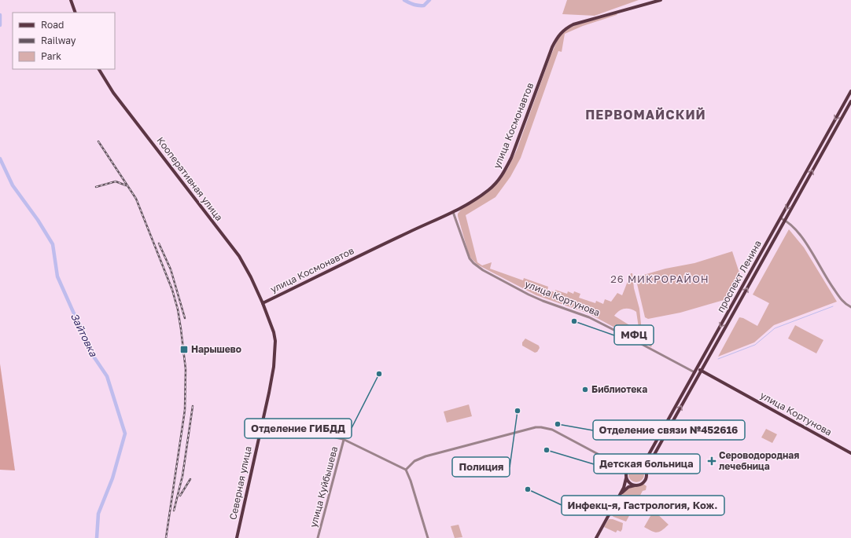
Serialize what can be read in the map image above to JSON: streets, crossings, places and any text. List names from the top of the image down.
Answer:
{
  "streets": {
    "main road": [
      "улица Космонавтов",
      "Кооперативная улица",
      "проспект Ленина",
      "улица Кортунова",
      "Северная улица"
    ],
    "street": ["улица Куйбышева"]
  },
  "crossings": [
    ["улица Космонавтов", "Кооперативная улица"],
    ["улица Космонавтов", "улица Кортунова"],
    ["улица Космонавтов", "Северная улица"],
    ["Кооперативная улица", "Северная улица"],
    ["проспект Ленина", "улица Кортунова"]
  ],
  "districts": ["ПЕРВОМАЙСКИЙ", "26 МИКРОРАЙОН"],
  "water": ["Зайтовка"],
  "places": {
    "other": [
      "МФЦ",
      "Отделение ГИБДД",
      "Библиотека",
      "Полиция",
      "Отделение связи №452616",
      "Детская больница",
      "Инфекц-я, Гастрология, Кож."
    ],
    "transit": ["Нарышево"],
    "health": ["Сероводородная лечебница"]
  },
  "legend": ["Road", "Railway", "Park"]
}
